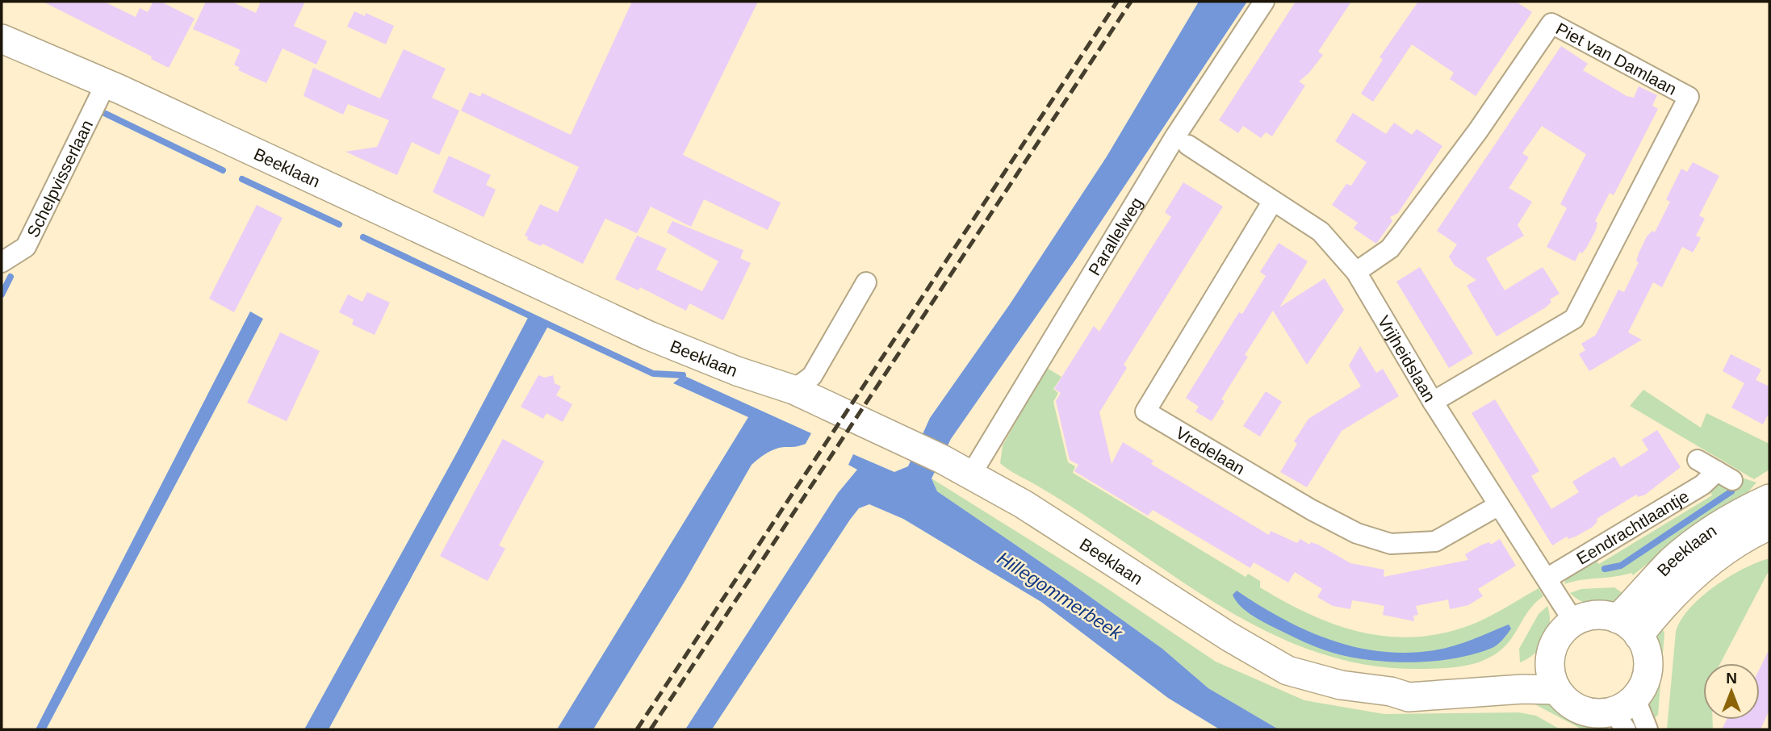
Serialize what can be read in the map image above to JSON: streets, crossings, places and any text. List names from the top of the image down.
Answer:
{
  "streets": {
    "main road": ["Beeklaan"],
    "street": [
      "Piet van Damlaan",
      "Schelpvisserlaan",
      "Parallelweg",
      "Vrijheidslaan",
      "Vredelaan",
      "Eendrachtlaantje"
    ]
  },
  "crossings": [
    ["Piet van Damlaan", "Vrijheidslaan"],
    ["Beeklaan", "Schelpvisserlaan"],
    ["Beeklaan", "Parallelweg"],
    ["Beeklaan", "Vrijheidslaan"],
    ["Vrijheidslaan", "Vredelaan"],
    ["Vrijheidslaan", "Eendrachtlaantje"]
  ],
  "water": ["Hillegommerbeek"],
  "north": "top"
}
